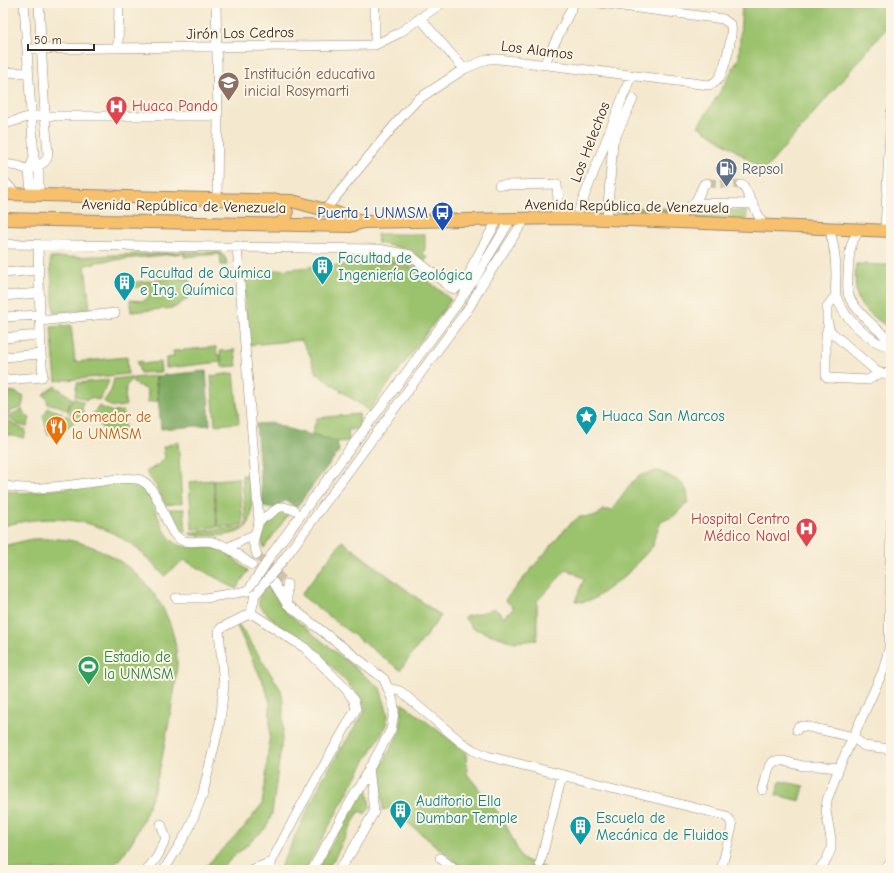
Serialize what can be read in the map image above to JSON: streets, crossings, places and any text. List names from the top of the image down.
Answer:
{
  "streets": {
    "main road": ["Avenida República de Venezuela"],
    "street": ["Jirón Los Cedros", "Los Alamos", "Los Helechos"]
  },
  "crossings": [
    ["Los Alamos", "Los Helechos"],
    ["Los Alamos", "Avenida República de Venezuela"],
    ["Los Helechos", "Avenida República de Venezuela"]
  ],
  "places": {
    "school or university": ["Institución educativa inicial Rosymarti"],
    "hospital": ["Huaca Pando", "Hospital Centro Médico Naval"],
    "fuel station": ["Repsol"],
    "bus stop": ["Puerta 1 UNMSM"],
    "building": [
      "Facultad de Ingeniería Geológica",
      "Facultad de Química e Ing. Química",
      "Auditorio Ella Dumbar Temple",
      "Escuela de Mecánica de Fluidos"
    ],
    "place": ["Huaca San Marcos"],
    "restaurant": ["Comedor de la UNMSM"],
    "sports": ["Estadio de la UNMSM"]
  },
  "scale_bar": "50 m"
}
